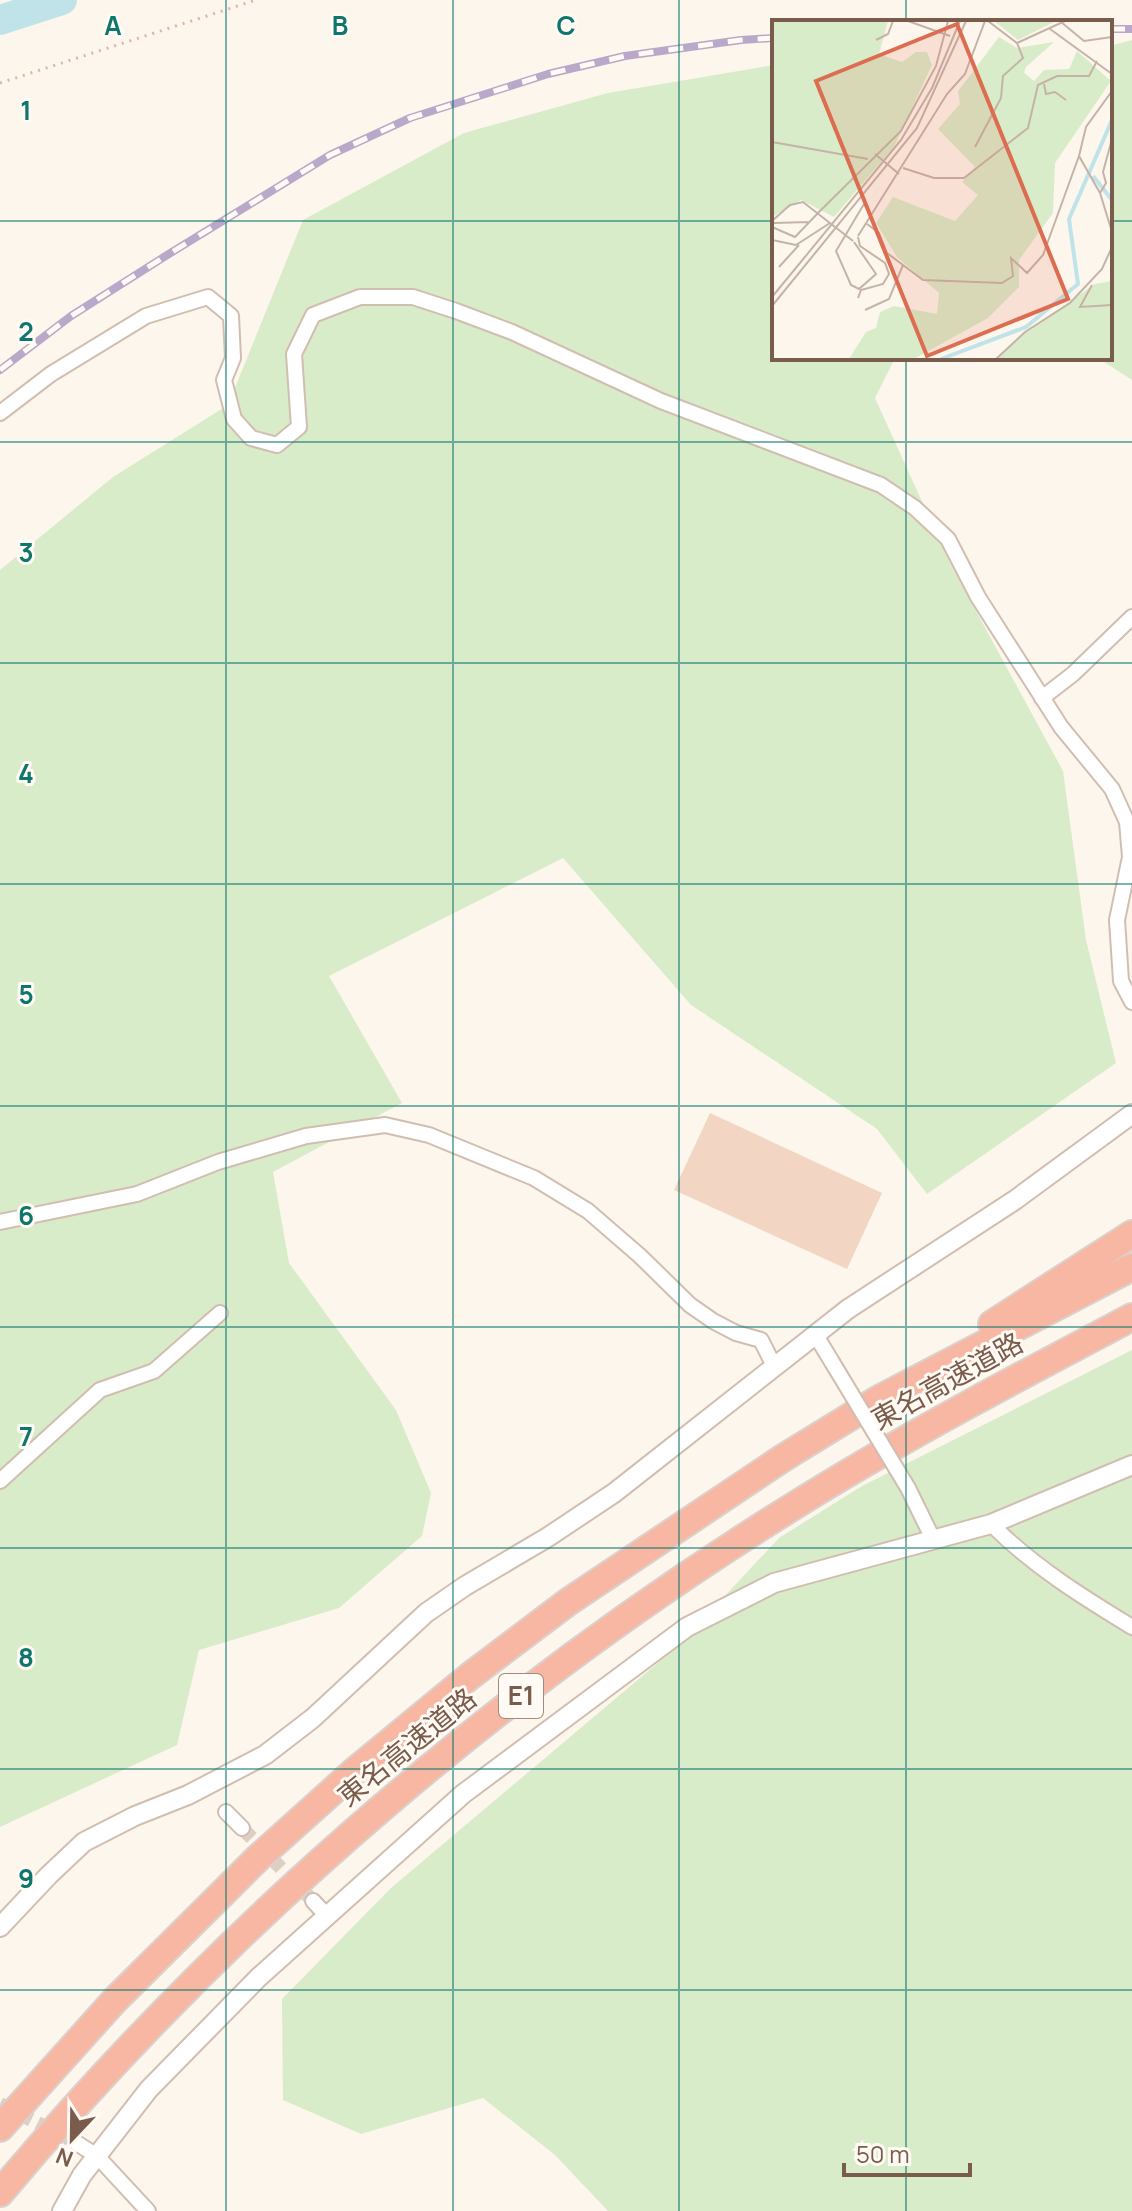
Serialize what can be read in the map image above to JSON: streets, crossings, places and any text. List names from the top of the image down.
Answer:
{
  "streets": {
    "highway": ["東名高速道路", "E1"]
  },
  "scale_bar": "50 m",
  "north": "bottom",
  "grid": {
    "columns": ["A", "B", "C"],
    "rows": [
      "1",
      "2",
      "3",
      "4",
      "5",
      "6",
      "7",
      "8",
      "9"
    ]
  }
}
